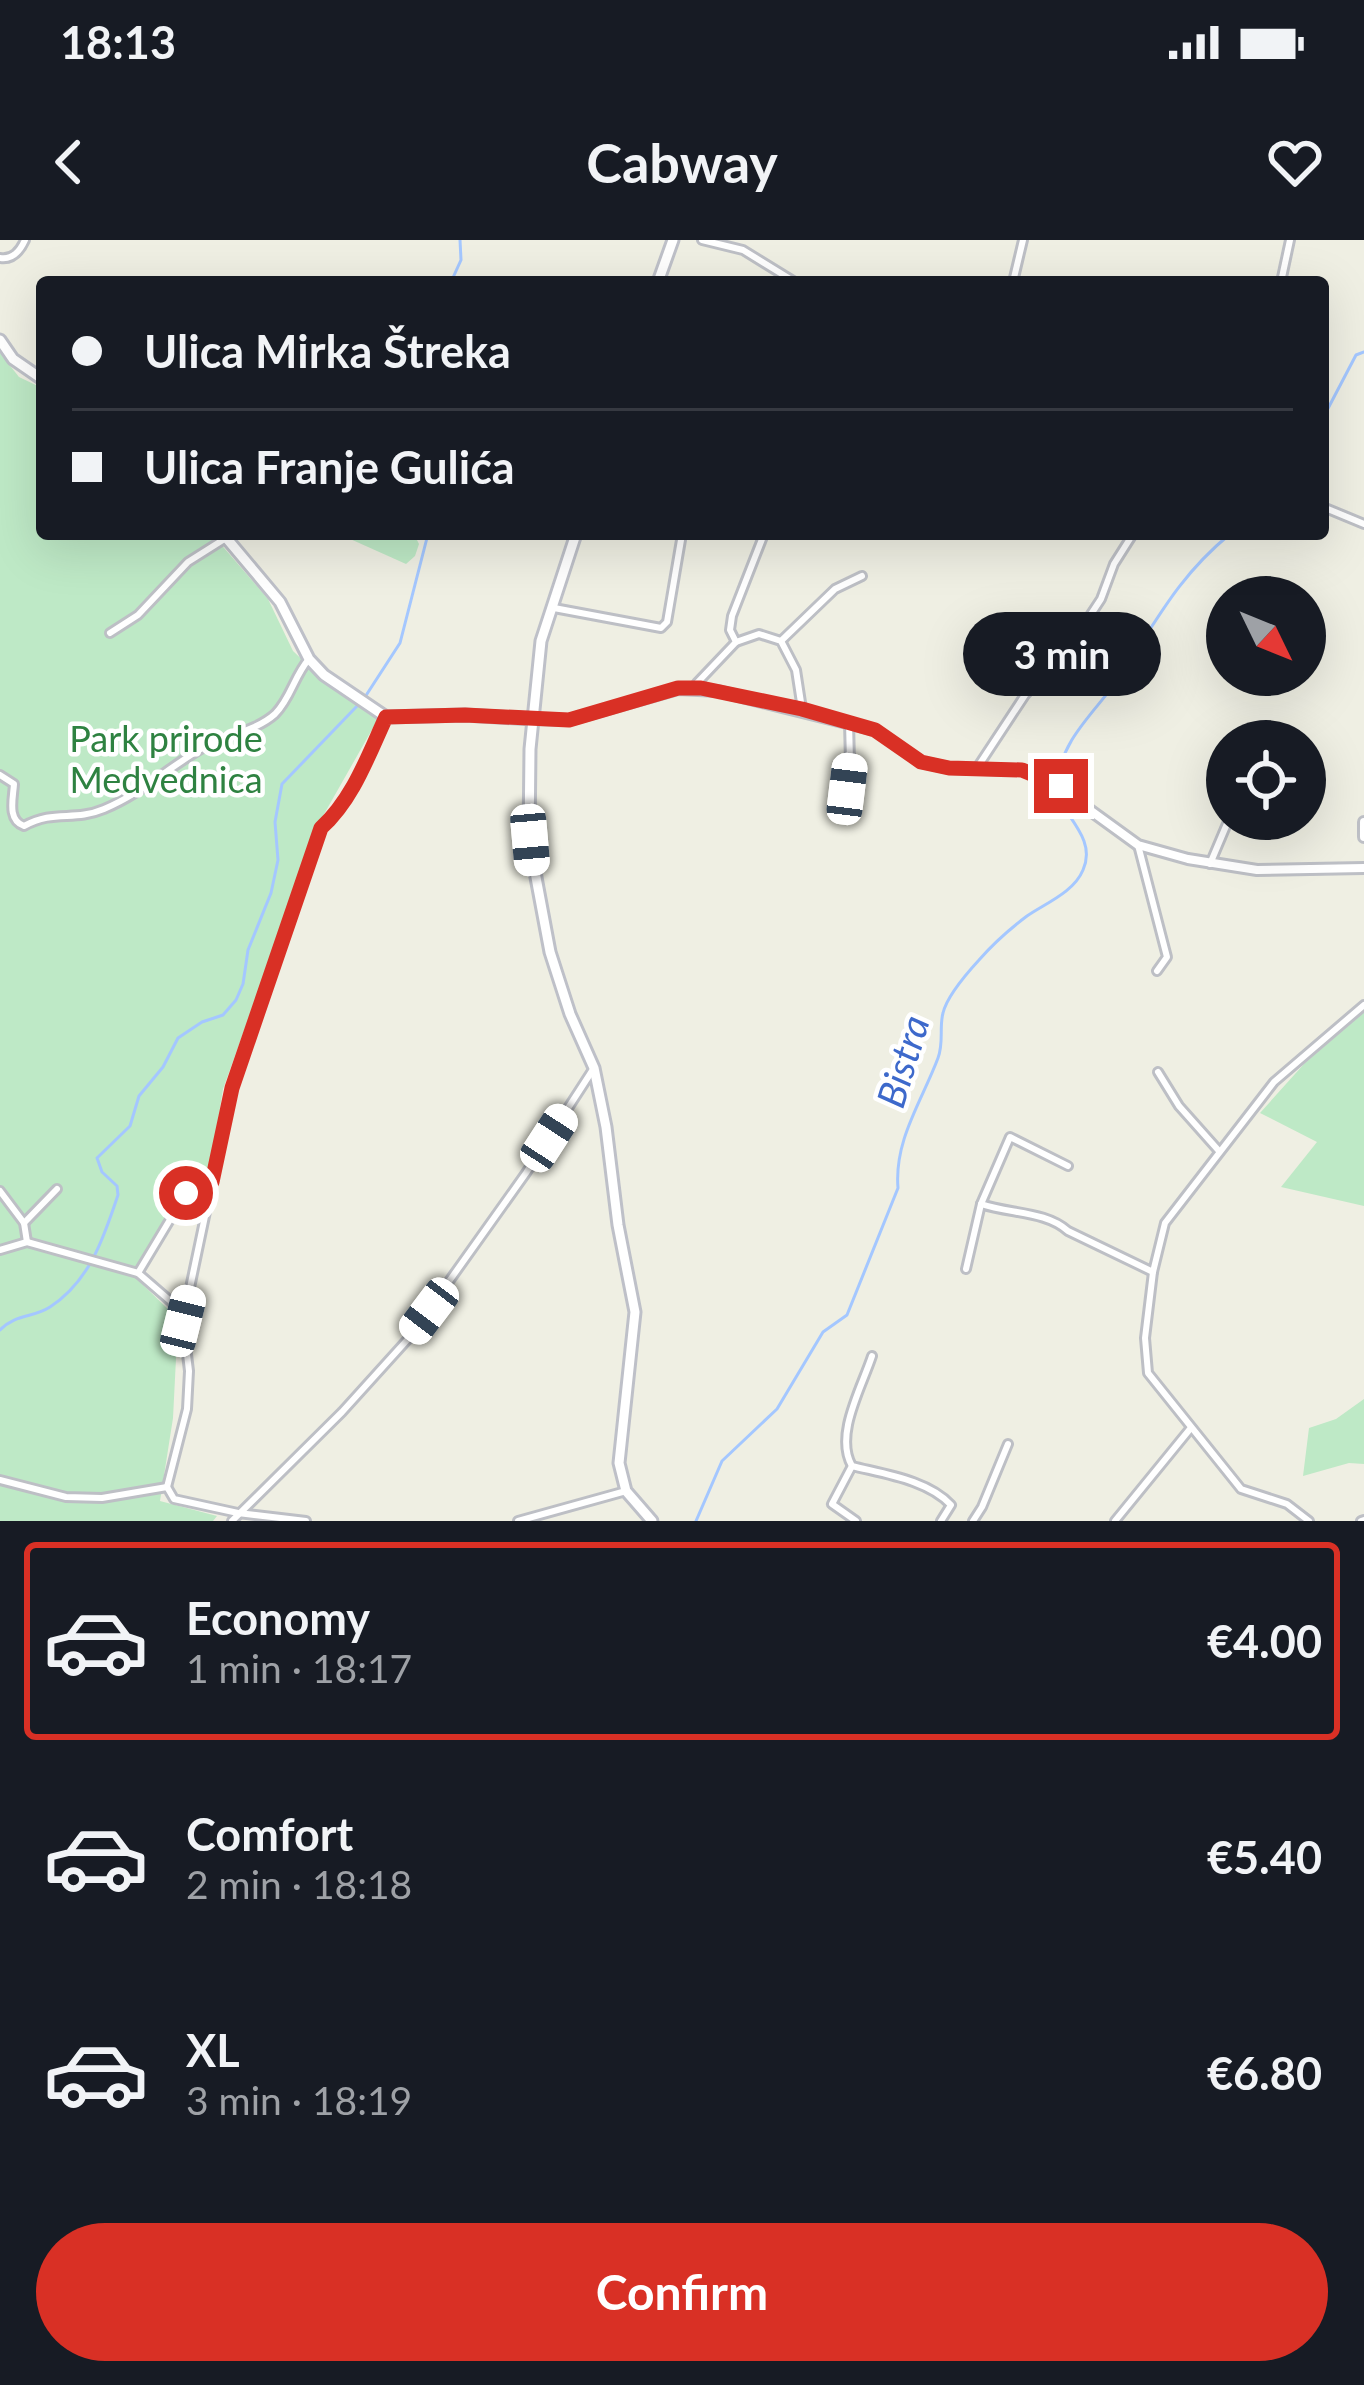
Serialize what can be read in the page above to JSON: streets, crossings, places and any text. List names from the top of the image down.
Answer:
{
  "water": ["Bistra"],
  "parks": ["Park prirode Medvednica"],
  "north": "bottom right",
  "page": {
    "status": "18:13",
    "header": "Cabway",
    "banner": ["Ulica Mirka Štreka", "Ulica Franje Gulića"],
    "bubble": "3 min",
    "list": [
      {
        "name": "Economy",
        "note": "1 min · 18:17",
        "value": "€4.00"
      },
      {
        "name": "Comfort",
        "note": "2 min · 18:18",
        "value": "€5.40"
      },
      {
        "name": "XL",
        "note": "3 min · 18:19",
        "value": "€6.80"
      }
    ],
    "buttons": "Confirm"
  }
}
